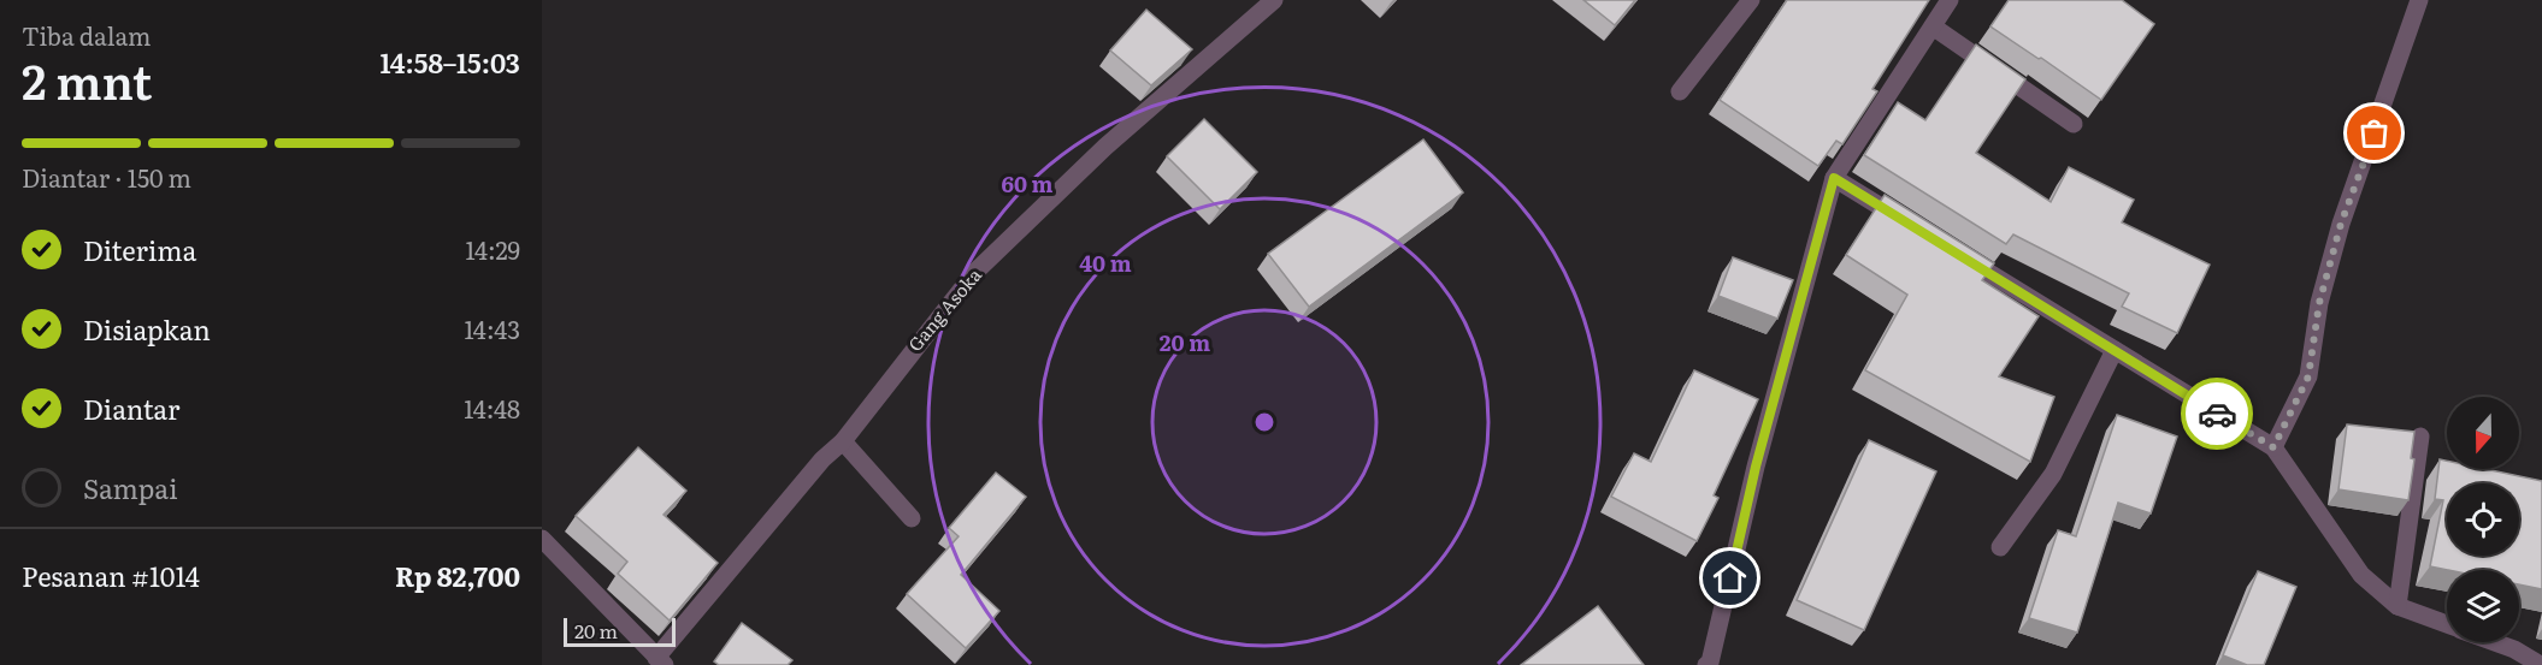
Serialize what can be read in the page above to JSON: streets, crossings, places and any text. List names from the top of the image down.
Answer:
{
  "streets": {
    "street": ["Gang Asoka"]
  },
  "scale_bar": "20 m",
  "north": "bottom",
  "page": {
    "heading": ["2 mnt", "Tiba dalam", "14:58–15:03"],
    "panel": ["Pesanan #1014", "Rp 82,700"],
    "bar": "Diantar · 150 m",
    "list": [
      ["Diterima", "14:29"],
      ["Disiapkan", "14:43"],
      ["Diantar", "14:48"],
      "Sampai"
    ],
    "scale": "20 m"
  },
  "rings": ["60 m", "40 m", "20 m"]
}
